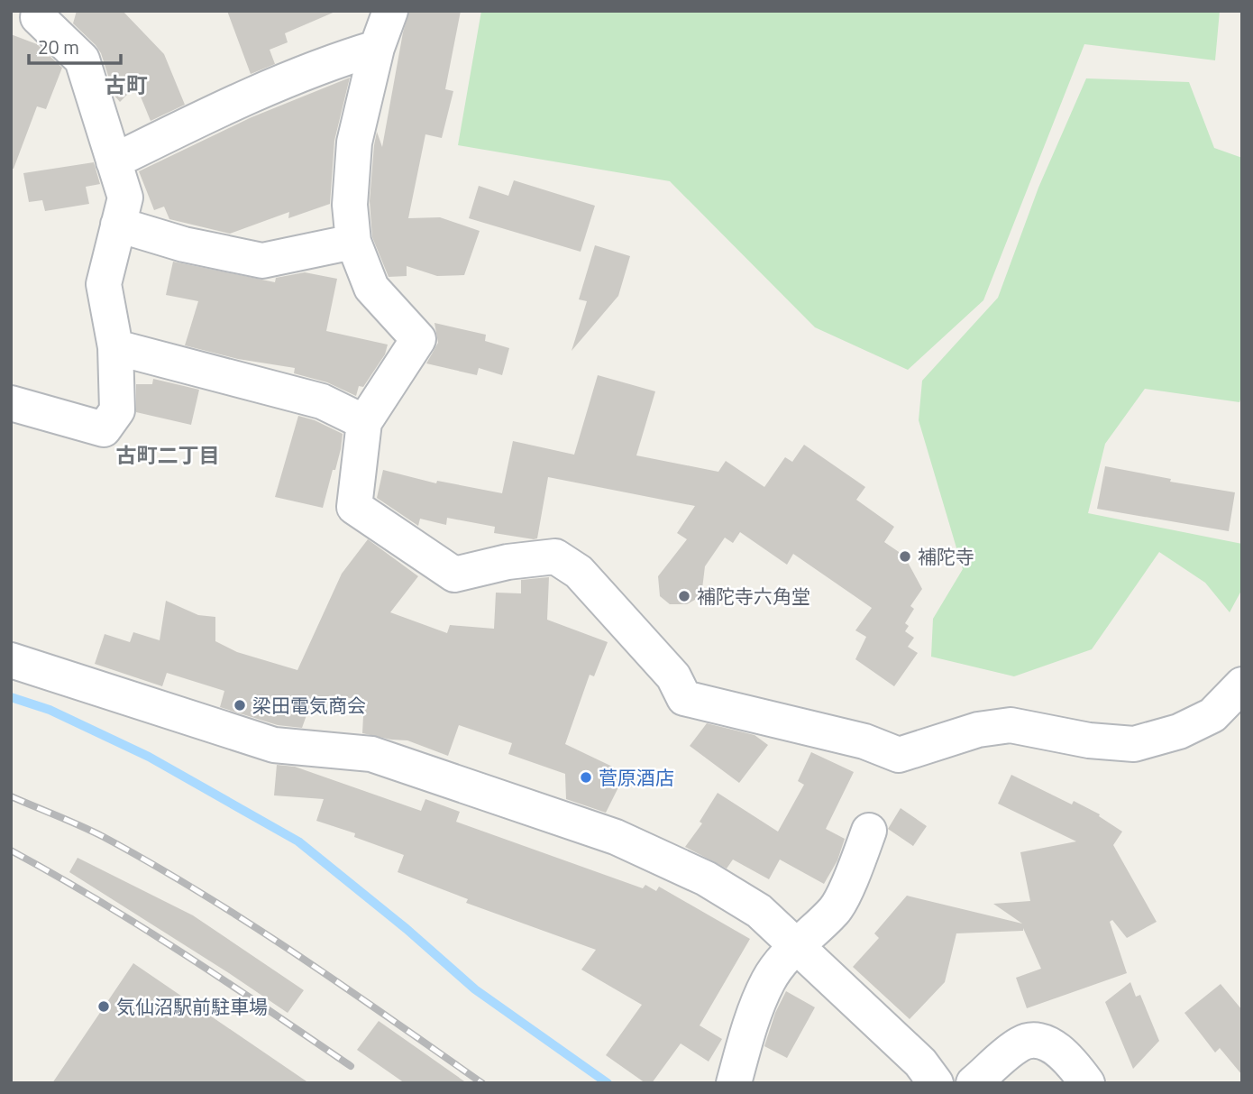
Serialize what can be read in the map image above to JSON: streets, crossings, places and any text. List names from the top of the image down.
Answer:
{
  "districts": ["古町", "古町二丁目"],
  "places": [
    "補陀寺",
    "補陀寺六角堂",
    "梁田電気商会",
    "菅原酒店",
    "気仙沼駅前駐車場"
  ],
  "scale_bar": "20 m"
}
